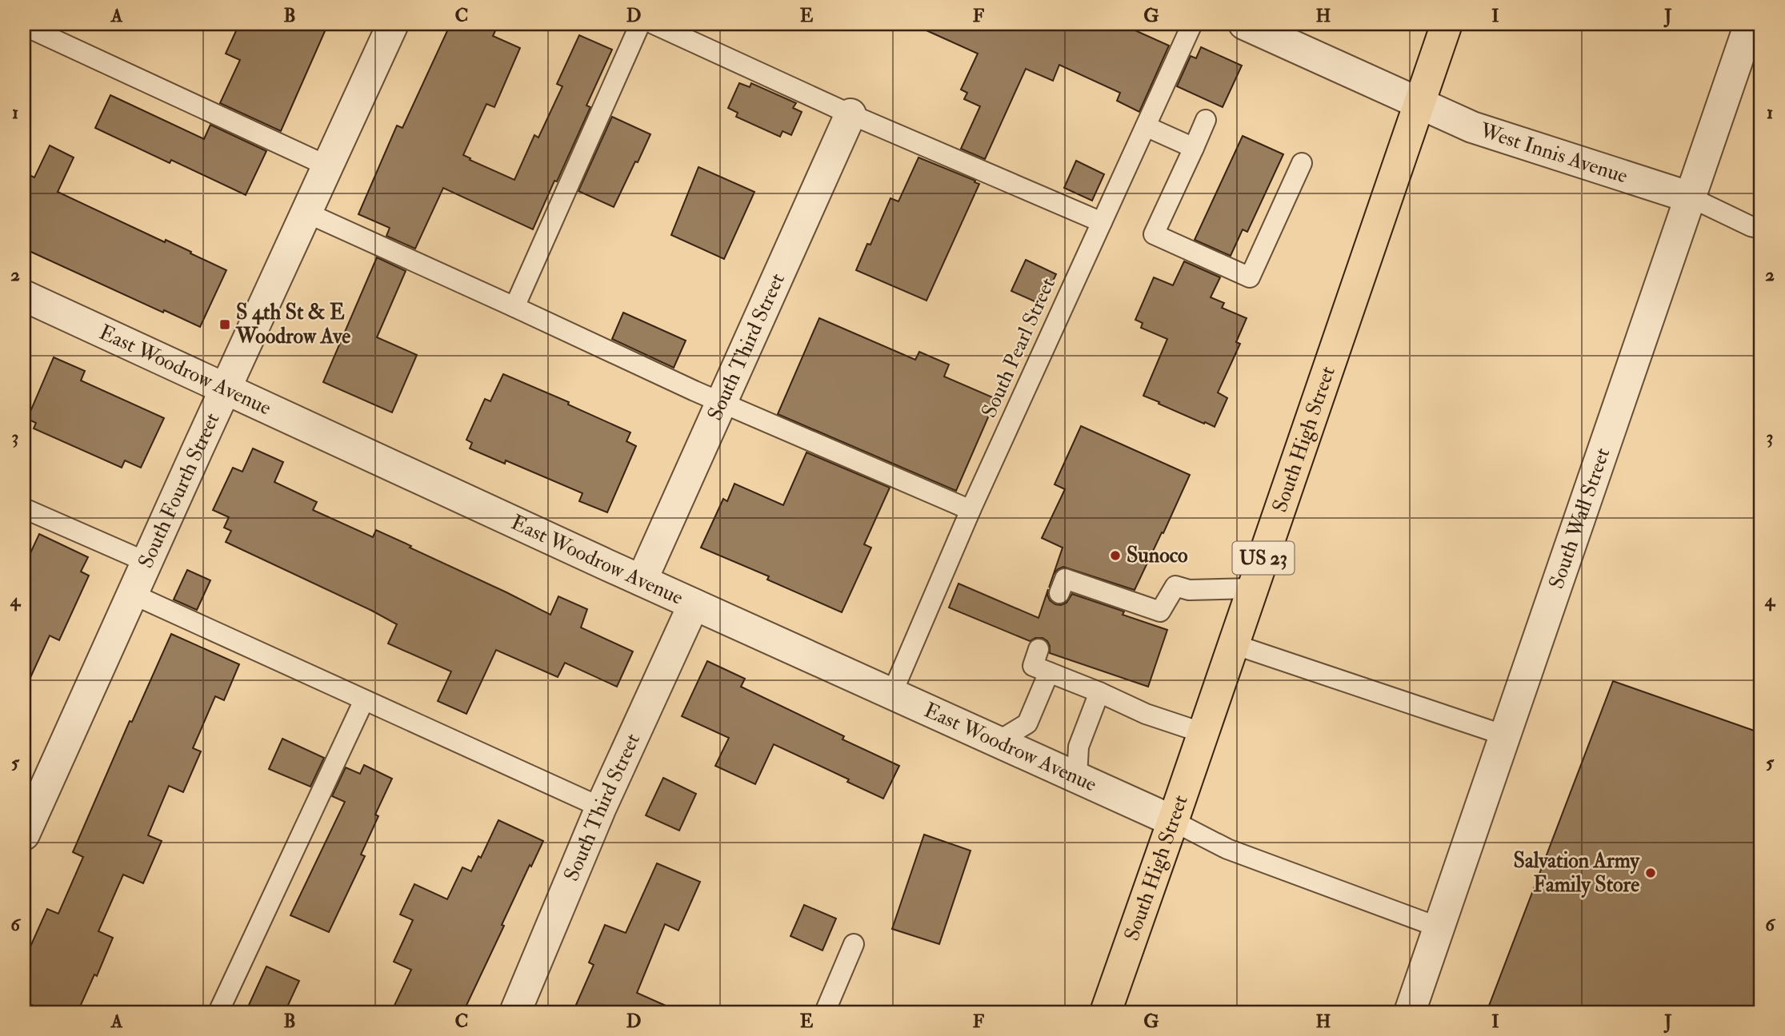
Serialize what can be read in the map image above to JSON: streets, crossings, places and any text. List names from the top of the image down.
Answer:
{
  "streets": {
    "main road": ["South High Street", "US 23"],
    "street": [
      "West Innis Avenue",
      "South Third Street",
      "East Woodrow Avenue",
      "South Fourth Street",
      "South Wall Street"
    ],
    "lane": ["South Pearl Street"]
  },
  "crossings": [
    ["West Innis Avenue", "South High Street"],
    ["West Innis Avenue", "South Wall Street"],
    ["South Third Street", "East Woodrow Avenue"],
    ["South Pearl Street", "East Woodrow Avenue"],
    ["East Woodrow Avenue", "South High Street"],
    ["East Woodrow Avenue", "South Fourth Street"]
  ],
  "places": {
    "transit": ["S 4th St & E Woodrow Ave"],
    "other": ["Sunoco", "Salvation Army Family Store"]
  },
  "grid": {
    "columns": [
      "A",
      "B",
      "C",
      "D",
      "E",
      "F",
      "G",
      "H",
      "I",
      "J"
    ],
    "rows": [
      "1",
      "2",
      "3",
      "4",
      "5",
      "6"
    ]
  }
}
